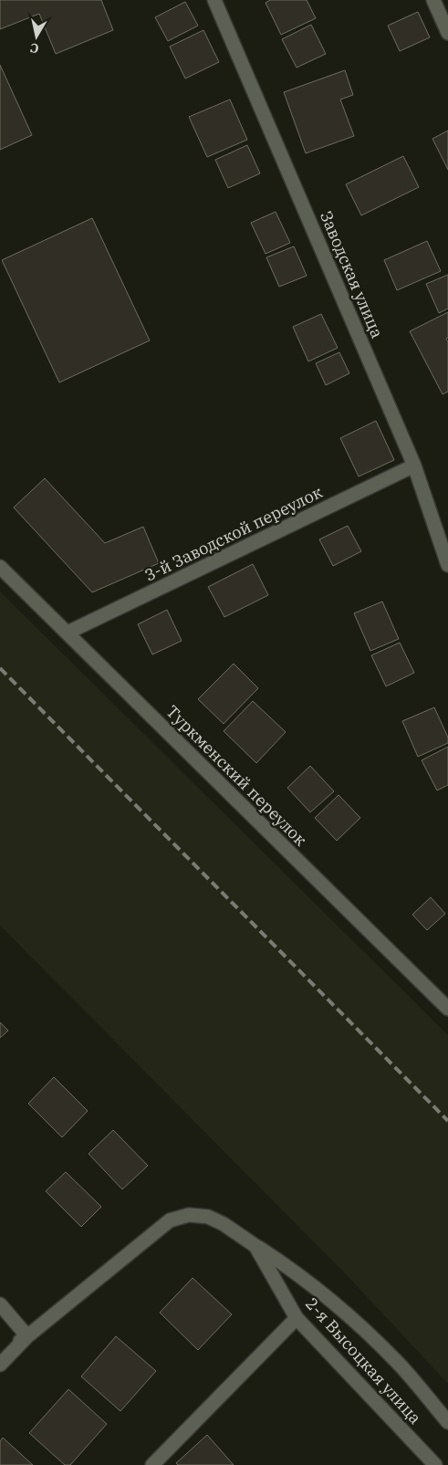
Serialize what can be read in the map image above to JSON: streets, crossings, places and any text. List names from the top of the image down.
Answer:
{
  "streets": {
    "street": [
      "Заводская улица",
      "3-й Заводской переулок",
      "Туркменский переулок",
      "2-я Высоцкая улица"
    ]
  },
  "crossings": [
    ["Заводская улица", "3-й Заводской переулок"],
    ["3-й Заводской переулок", "Туркменский переулок"]
  ],
  "north": "bottom"
}
